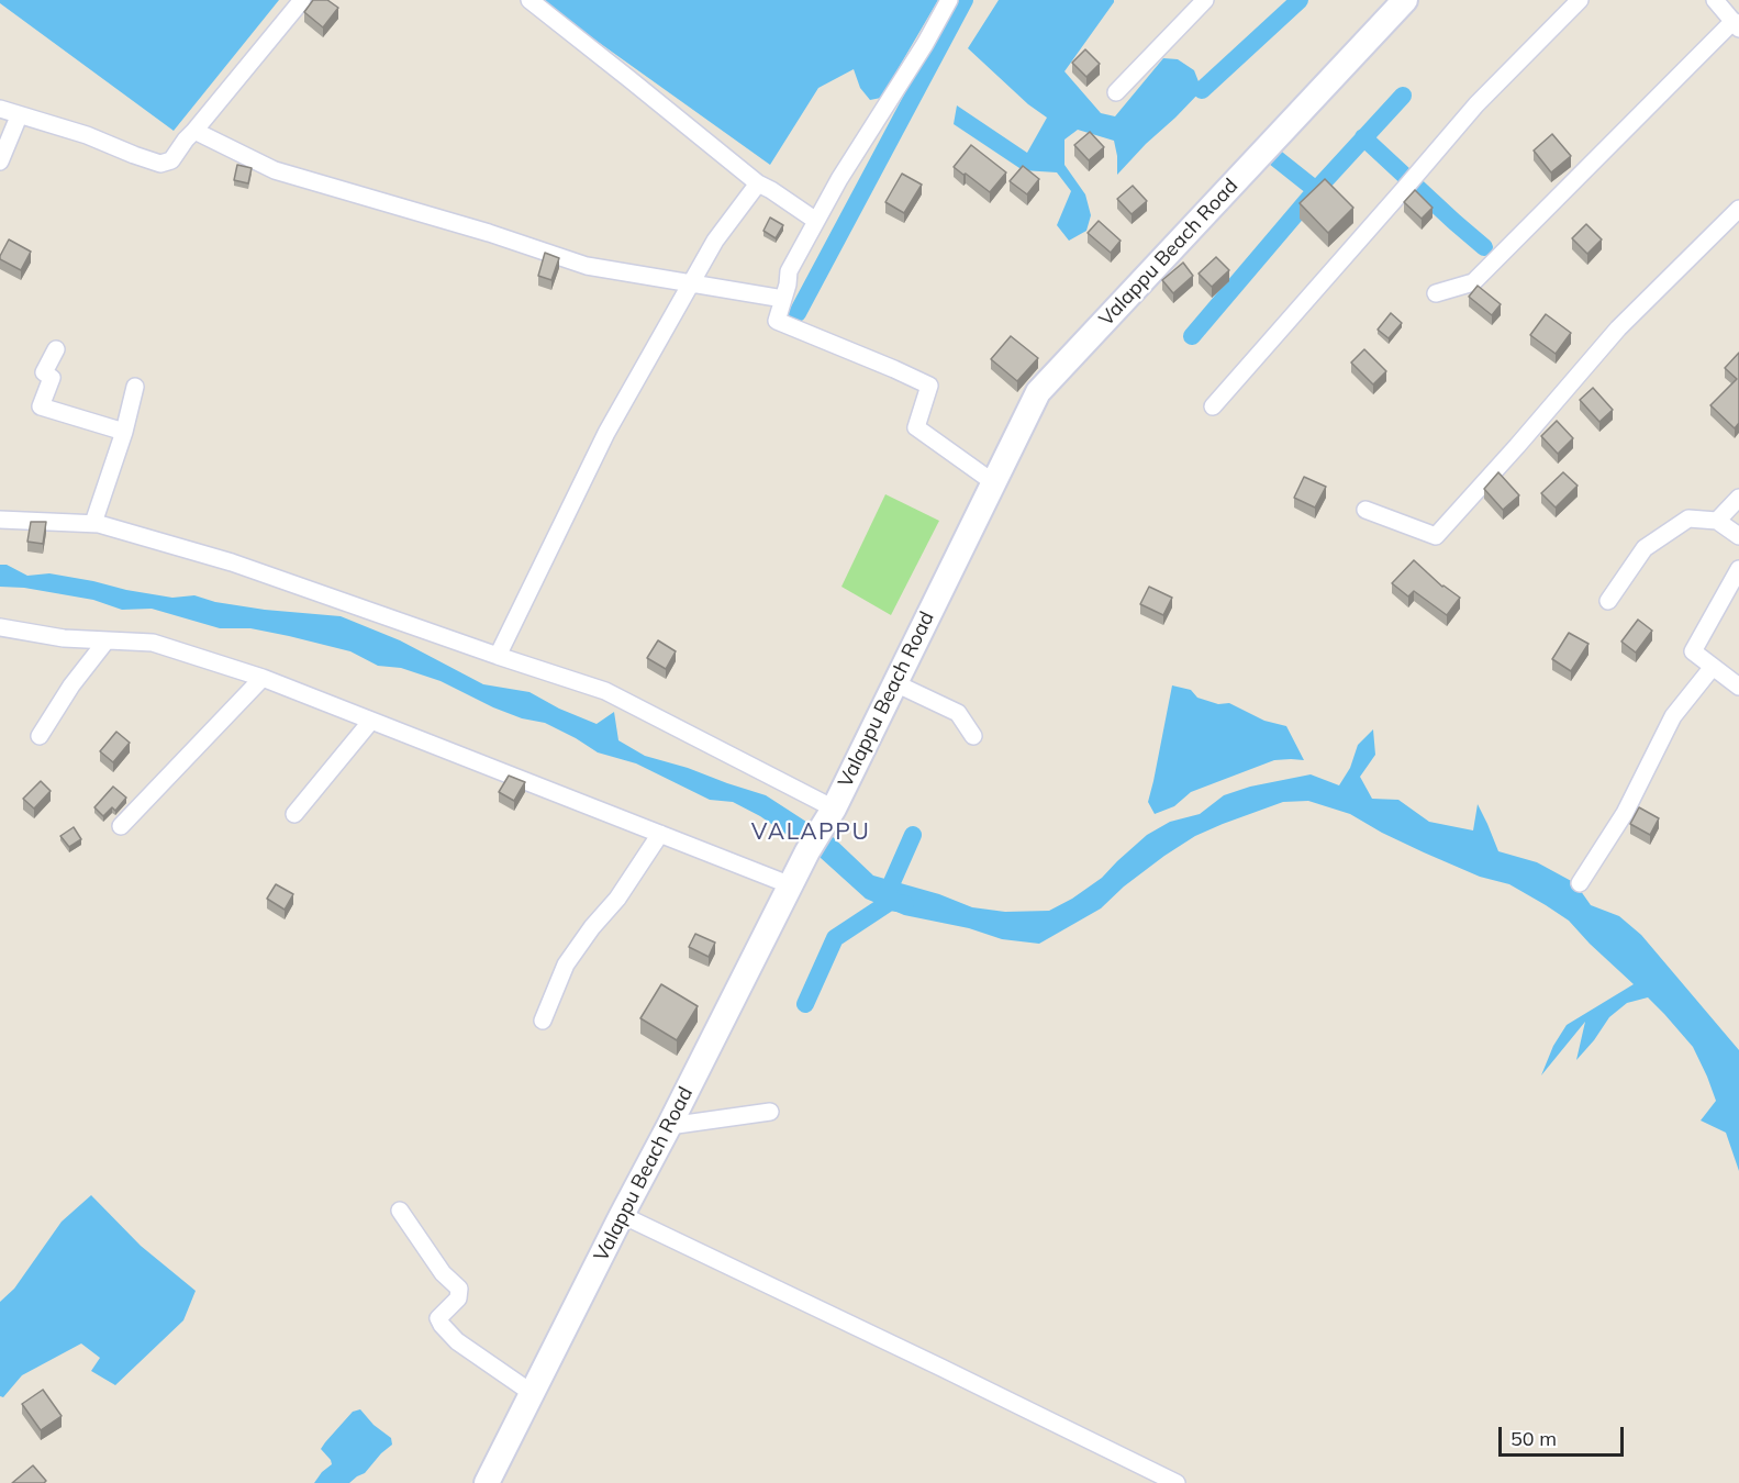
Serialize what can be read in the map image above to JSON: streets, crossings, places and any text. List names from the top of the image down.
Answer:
{
  "streets": {
    "main road": ["Valappu Beach Road"]
  },
  "districts": ["VALAPPU"],
  "scale_bar": "50 m"
}
